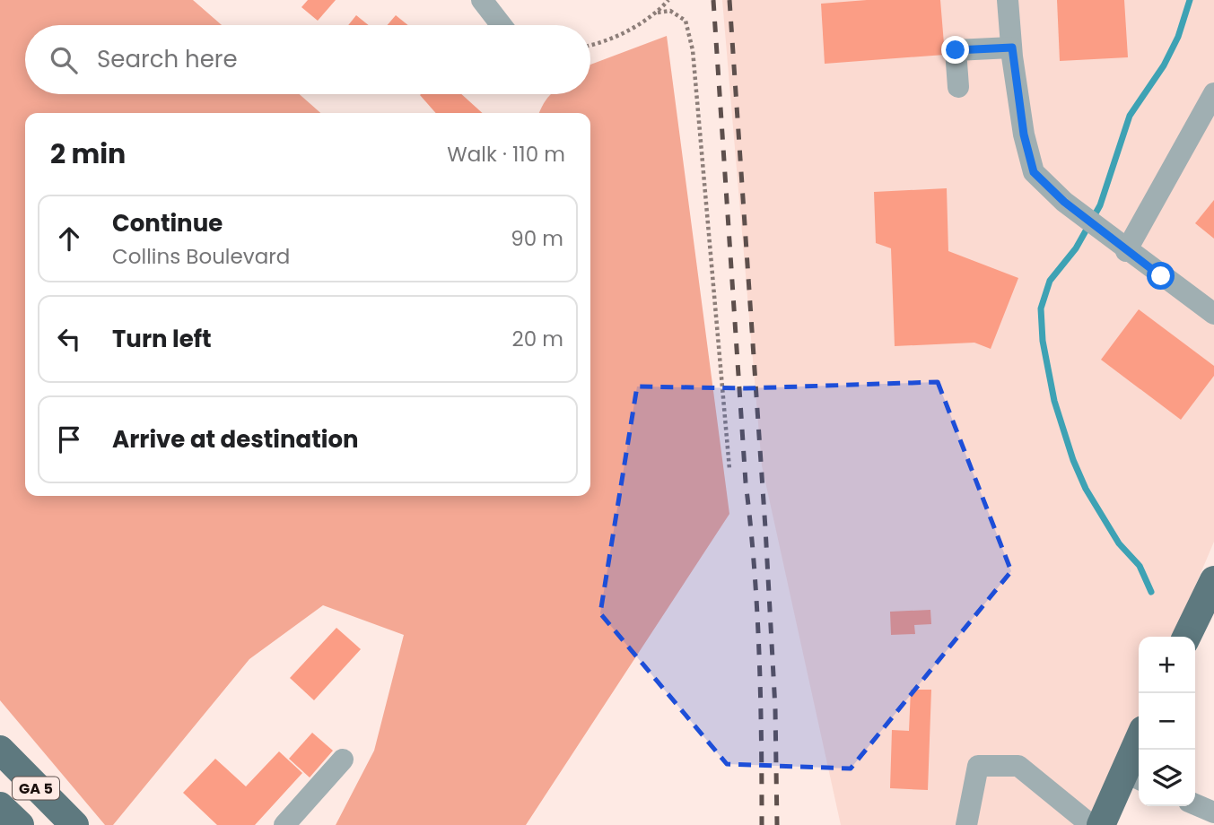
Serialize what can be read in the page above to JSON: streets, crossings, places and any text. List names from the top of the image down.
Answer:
{
  "streets": {
    "main road": ["GA 5"]
  },
  "page": {
    "search": "Search here",
    "heading": ["2 min", "Walk · 110 m"],
    "list": [
      ["Continue", "Collins Boulevard", "90 m"],
      ["Turn left", "20 m"],
      "Arrive at destination"
    ],
    "map_buttons": ["+", "−"]
  }
}
